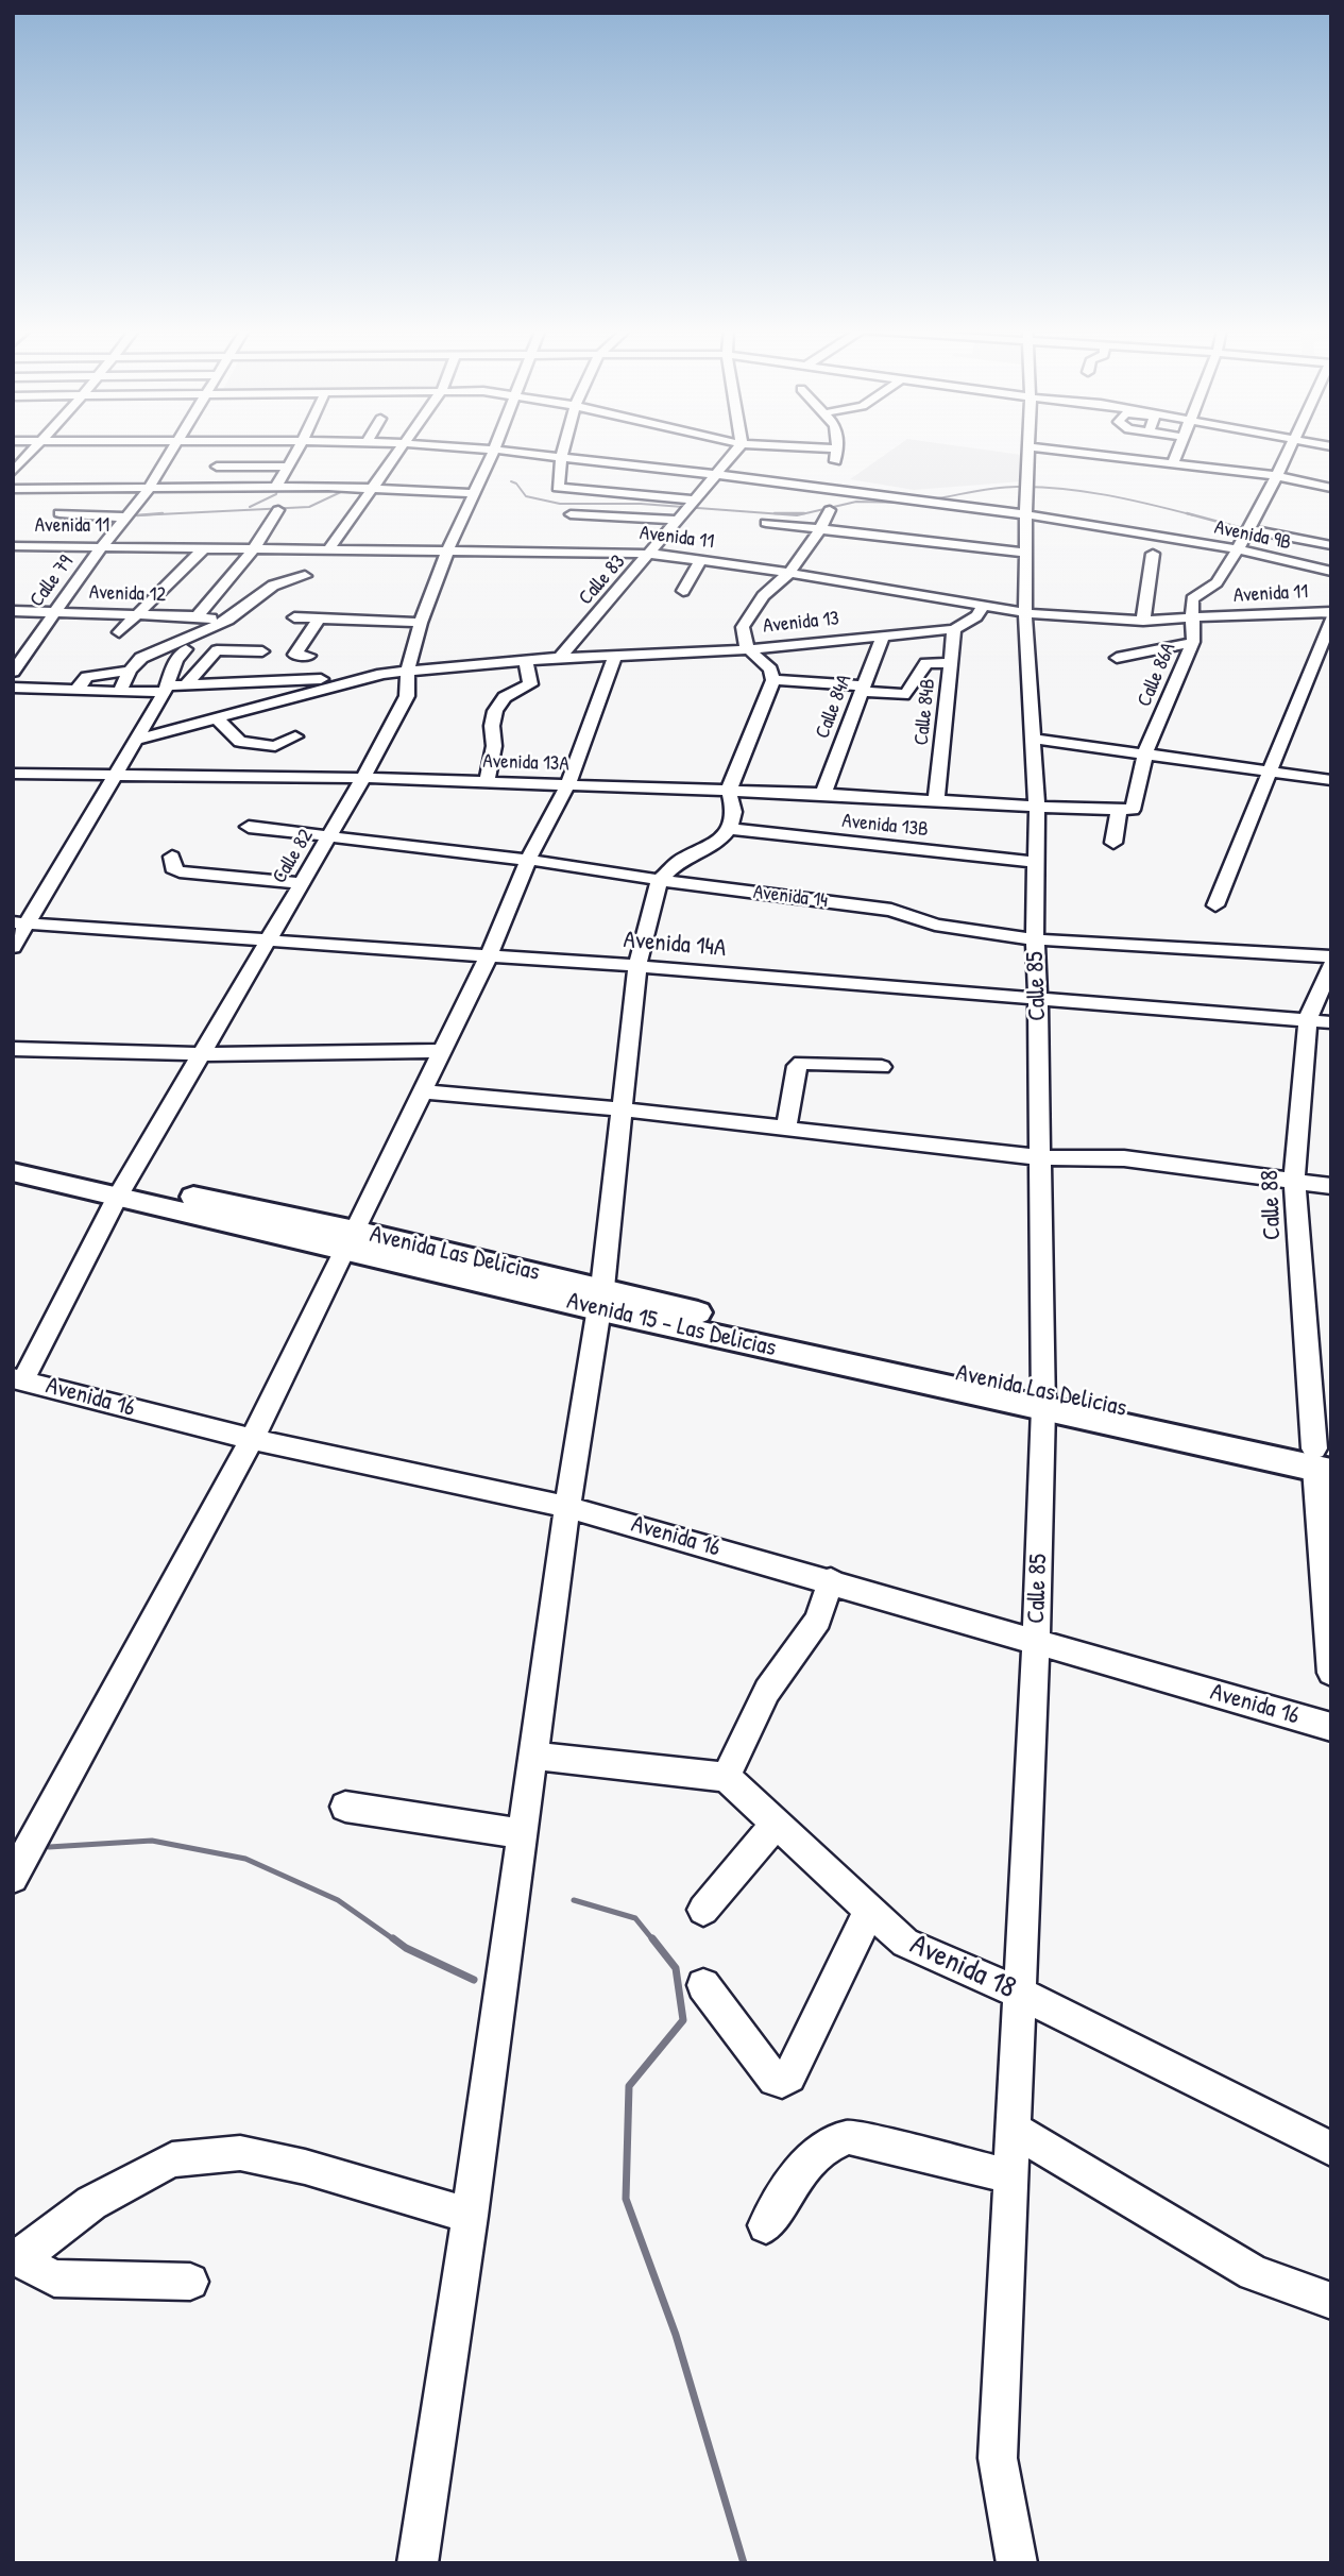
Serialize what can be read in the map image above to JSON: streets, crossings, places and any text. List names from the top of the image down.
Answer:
{
  "streets": {
    "main road": ["Avenida 15 - Las Delicias"],
    "street": [
      "Avenida 11",
      "Avenida 9B",
      "Calle 83",
      "Calle 79",
      "Avenida 12",
      "Avenida 13",
      "Calle 86A",
      "Calle 84A",
      "Calle 84B",
      "Avenida 13A",
      "Avenida 13B",
      "Calle 82",
      "Avenida 14",
      "Avenida 14A",
      "Calle 85",
      "Calle 88",
      "Avenida 16",
      "Avenida 18"
    ]
  },
  "crossings": [
    ["Avenida 11", "Calle 83"],
    ["Avenida 11", "Calle 79"],
    ["Avenida 11", "Calle 86A"],
    ["Avenida 11", "Calle 82"],
    ["Avenida 11", "Calle 85"],
    ["Avenida 9B", "Calle 83"],
    ["Avenida 9B", "Calle 86A"],
    ["Avenida 9B", "Calle 85"],
    ["Calle 83", "Avenida 13"],
    ["Calle 79", "Avenida 12"],
    ["Avenida 13", "Calle 84A"],
    ["Avenida 13", "Calle 84B"],
    ["Avenida 13", "Calle 82"],
    ["Calle 84A", "Avenida 13A"],
    ["Calle 84B", "Avenida 13A"],
    ["Avenida 13A", "Calle 82"],
    ["Avenida 13A", "Calle 85"],
    ["Avenida 13B", "Calle 85"],
    ["Calle 82", "Avenida 14"],
    ["Calle 82", "Avenida 14A"],
    ["Calle 82", "Avenida 15 - Las Delicias"],
    ["Calle 82", "Avenida 16"],
    ["Avenida 14", "Calle 85"],
    ["Avenida 14A", "Calle 85"],
    ["Avenida 14A", "Calle 88"],
    ["Calle 85", "Avenida 15 - Las Delicias"],
    ["Calle 85", "Avenida 16"],
    ["Calle 85", "Avenida 18"],
    ["Calle 88", "Avenida 15 - Las Delicias"]
  ]
}
